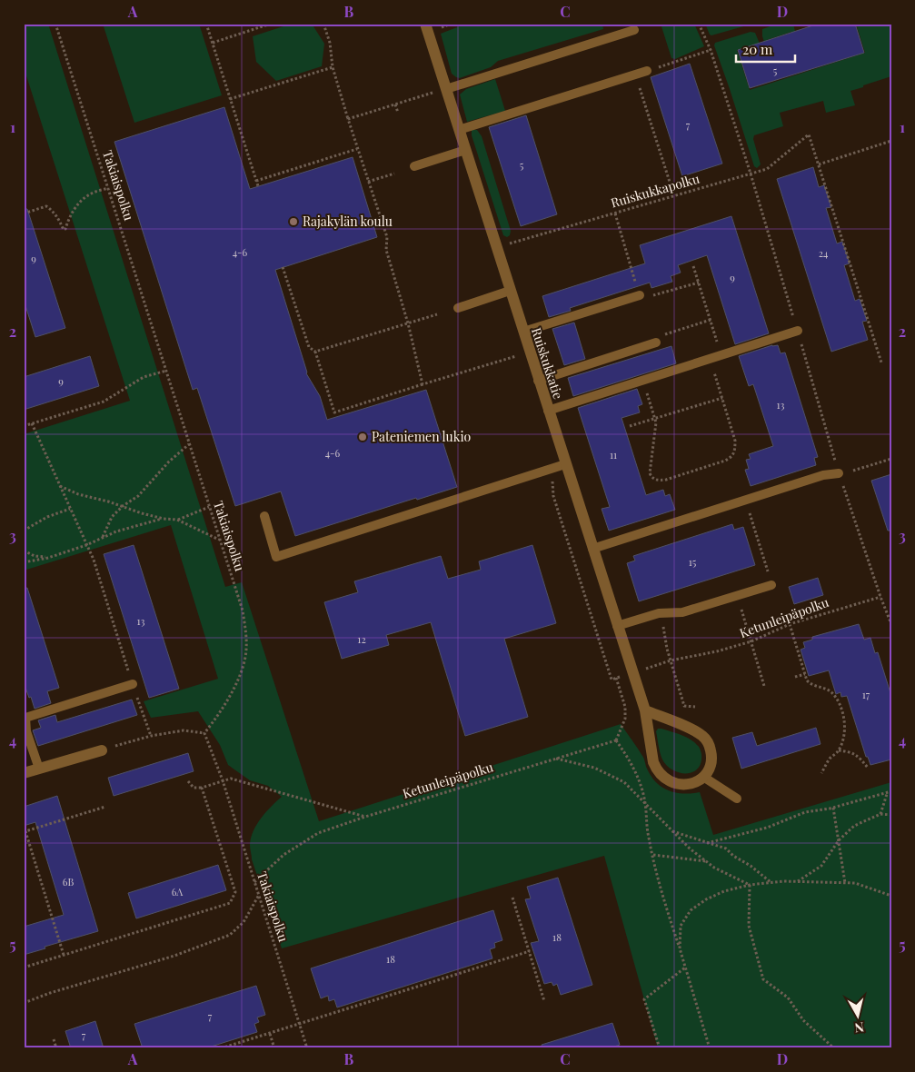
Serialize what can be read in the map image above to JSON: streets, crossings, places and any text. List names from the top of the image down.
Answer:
{
  "streets": {
    "street": ["Ruiskukkatie"],
    "path": ["Takiaispolku", "Ruiskukkapolku", "Ketunleipäpolku"]
  },
  "crossings": [
    ["Takiaispolku", "Ketunleipäpolku"],
    ["Ruiskukkapolku", "Ruiskukkatie"],
    ["Ruiskukkatie", "Ketunleipäpolku"]
  ],
  "places": ["Rajakylän koulu", "Pateniemen lukio"],
  "house_numbers": [
    "5",
    "7",
    "5",
    "4-6",
    "24",
    "9",
    "9",
    "9",
    "13",
    "4-6",
    "11",
    "15",
    "13",
    "12",
    "17",
    "6B",
    "6A",
    "18",
    "18",
    "7",
    "7"
  ],
  "scale_bar": "20 m",
  "north": "bottom",
  "grid": {
    "columns": [
      "A",
      "B",
      "C",
      "D"
    ],
    "rows": [
      "1",
      "2",
      "3",
      "4",
      "5"
    ]
  }
}
